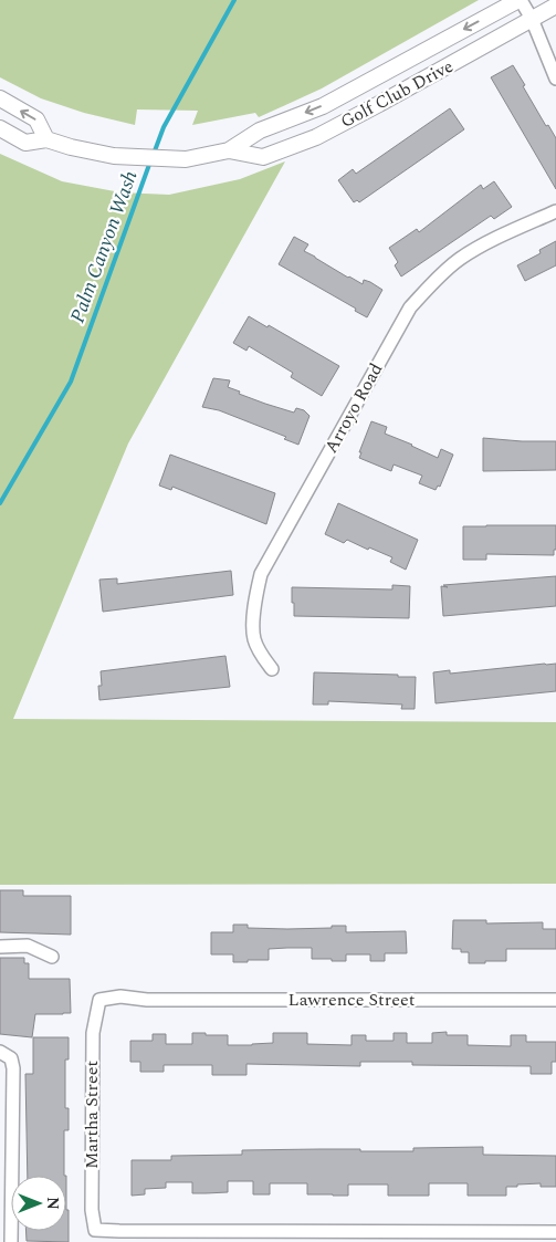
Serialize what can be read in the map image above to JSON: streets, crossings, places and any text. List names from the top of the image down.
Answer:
{
  "streets": {
    "street": [
      "Golf Club Drive",
      "Arroyo Road",
      "Lawrence Street",
      "Martha Street"
    ]
  },
  "crossings": [
    ["Lawrence Street", "Martha Street"]
  ],
  "water": ["Palm Canyon Wash"],
  "north": "right"
}
